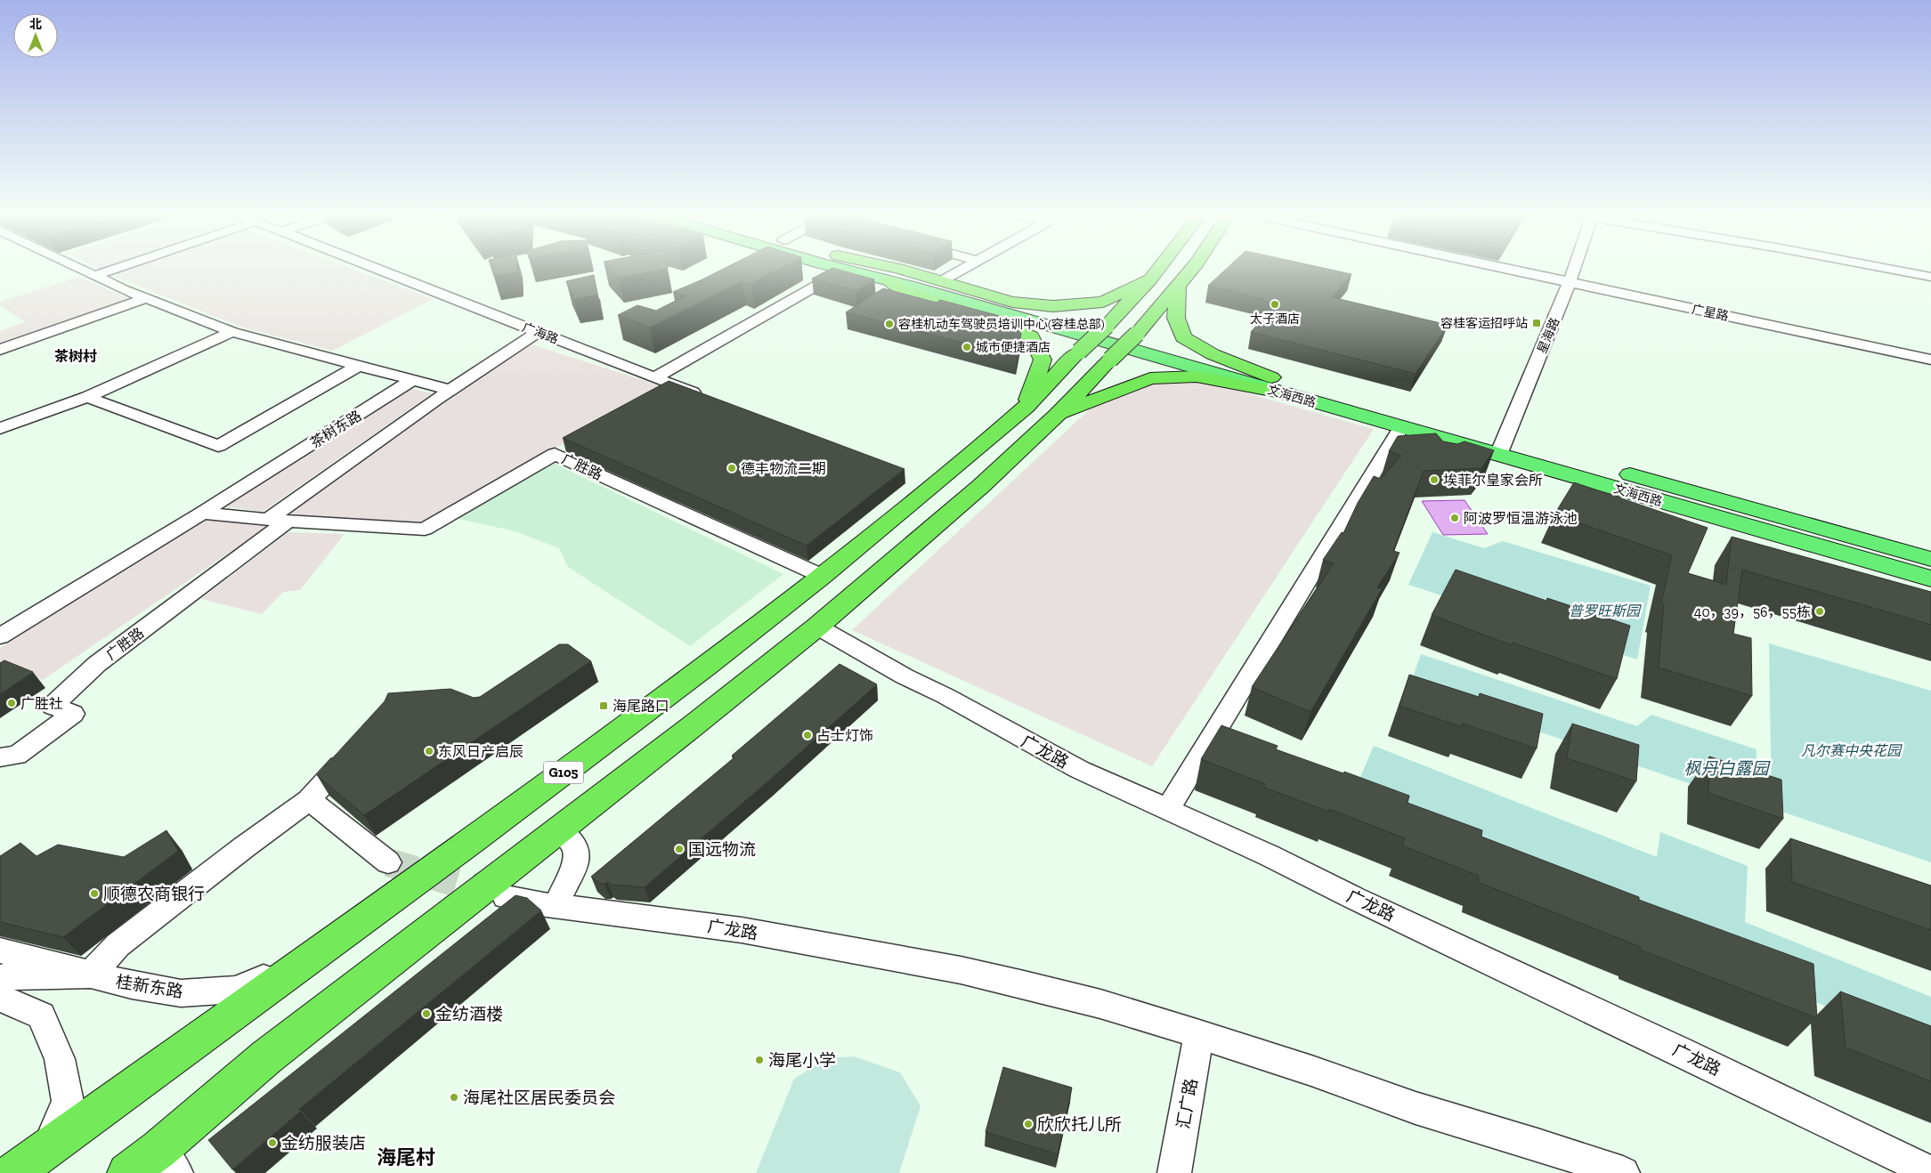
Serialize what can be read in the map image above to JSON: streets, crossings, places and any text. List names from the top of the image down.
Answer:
{
  "streets": {
    "highway": ["G105"],
    "main road": ["文海西路"],
    "street": [
      "广星路",
      "广海路",
      "星海路",
      "茶树东路",
      "广胜路",
      "广龙路",
      "桂新东路",
      "汇广路"
    ]
  },
  "crossings": [
    ["广星路", "星海路"],
    ["星海路", "文海西路"],
    ["茶树东路", "广胜路"],
    ["广胜路", "G105"],
    ["广龙路", "G105"],
    ["广龙路", "汇广路"],
    ["G105", "桂新东路"]
  ],
  "districts": ["茶树村", "海尾村"],
  "parks": ["普罗旺斯园", "凡尔赛中央花园", "枫丹白露园"],
  "places": {
    "other": [
      "太子酒店",
      "容桂机动车驾驶员培训中心(容桂总部)",
      "城市便捷酒店",
      "德丰物流二期",
      "埃菲尔皇家会所",
      "阿波罗恒温游泳池",
      "40，39，56，55栋",
      "广胜社",
      "占士灯饰",
      "东风日产启辰",
      "国远物流",
      "顺德农商银行",
      "金纺酒楼",
      "海尾小学",
      "海尾社区居民委员会",
      "欣欣托儿所",
      "金纺服装店"
    ],
    "transit": ["容桂客运招呼站", "海尾路口"]
  },
  "north": "top"
}
